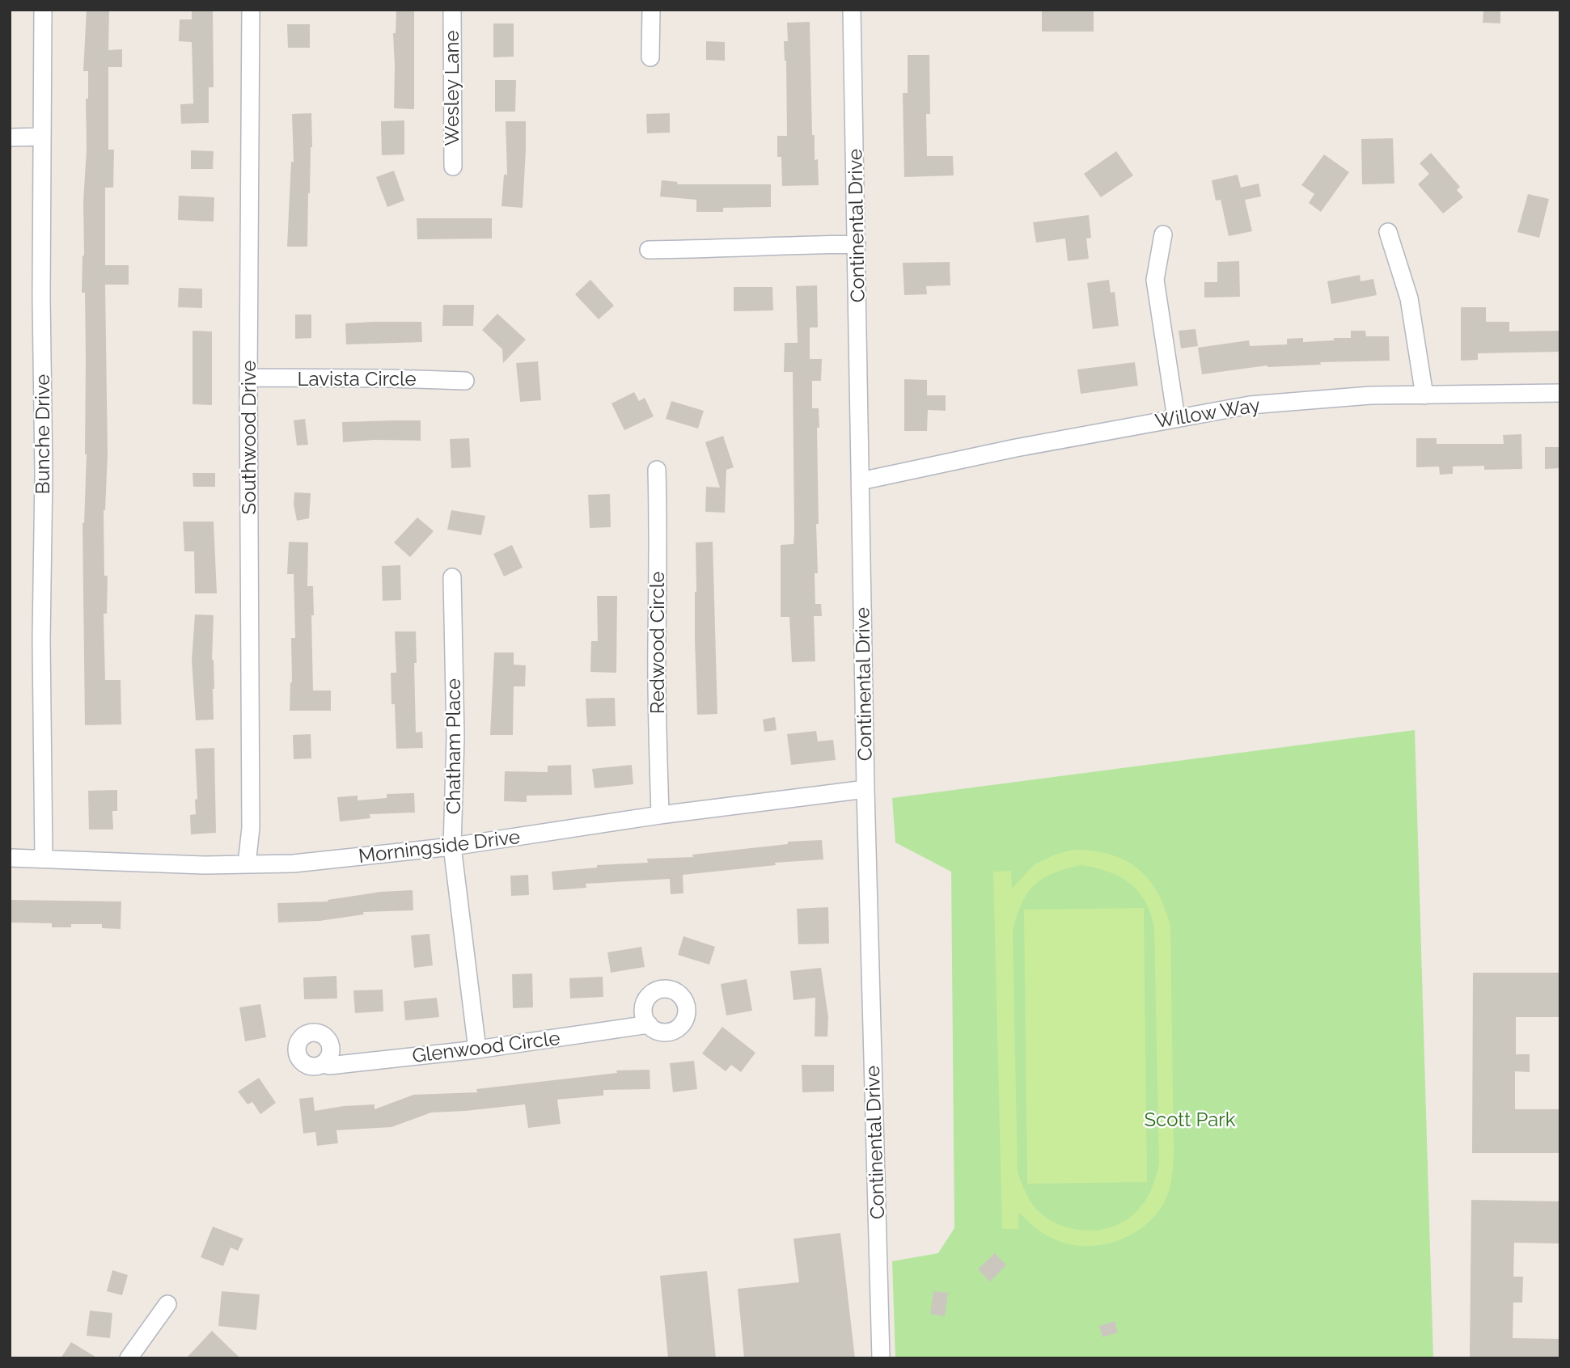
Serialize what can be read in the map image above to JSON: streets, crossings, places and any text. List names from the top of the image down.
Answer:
{
  "streets": {
    "street": [
      "Wesley Lane",
      "Continental Drive",
      "Lavista Circle",
      "Willow Way",
      "Bunche Drive",
      "Southwood Drive",
      "Redwood Circle",
      "Chatham Place",
      "Morningside Drive",
      "Glenwood Circle"
    ]
  },
  "crossings": [
    ["Continental Drive", "Willow Way"],
    ["Continental Drive", "Morningside Drive"],
    ["Lavista Circle", "Southwood Drive"],
    ["Bunche Drive", "Morningside Drive"],
    ["Southwood Drive", "Morningside Drive"],
    ["Redwood Circle", "Morningside Drive"],
    ["Chatham Place", "Morningside Drive"],
    ["Chatham Place", "Glenwood Circle"]
  ],
  "parks": ["Scott Park"]
}
